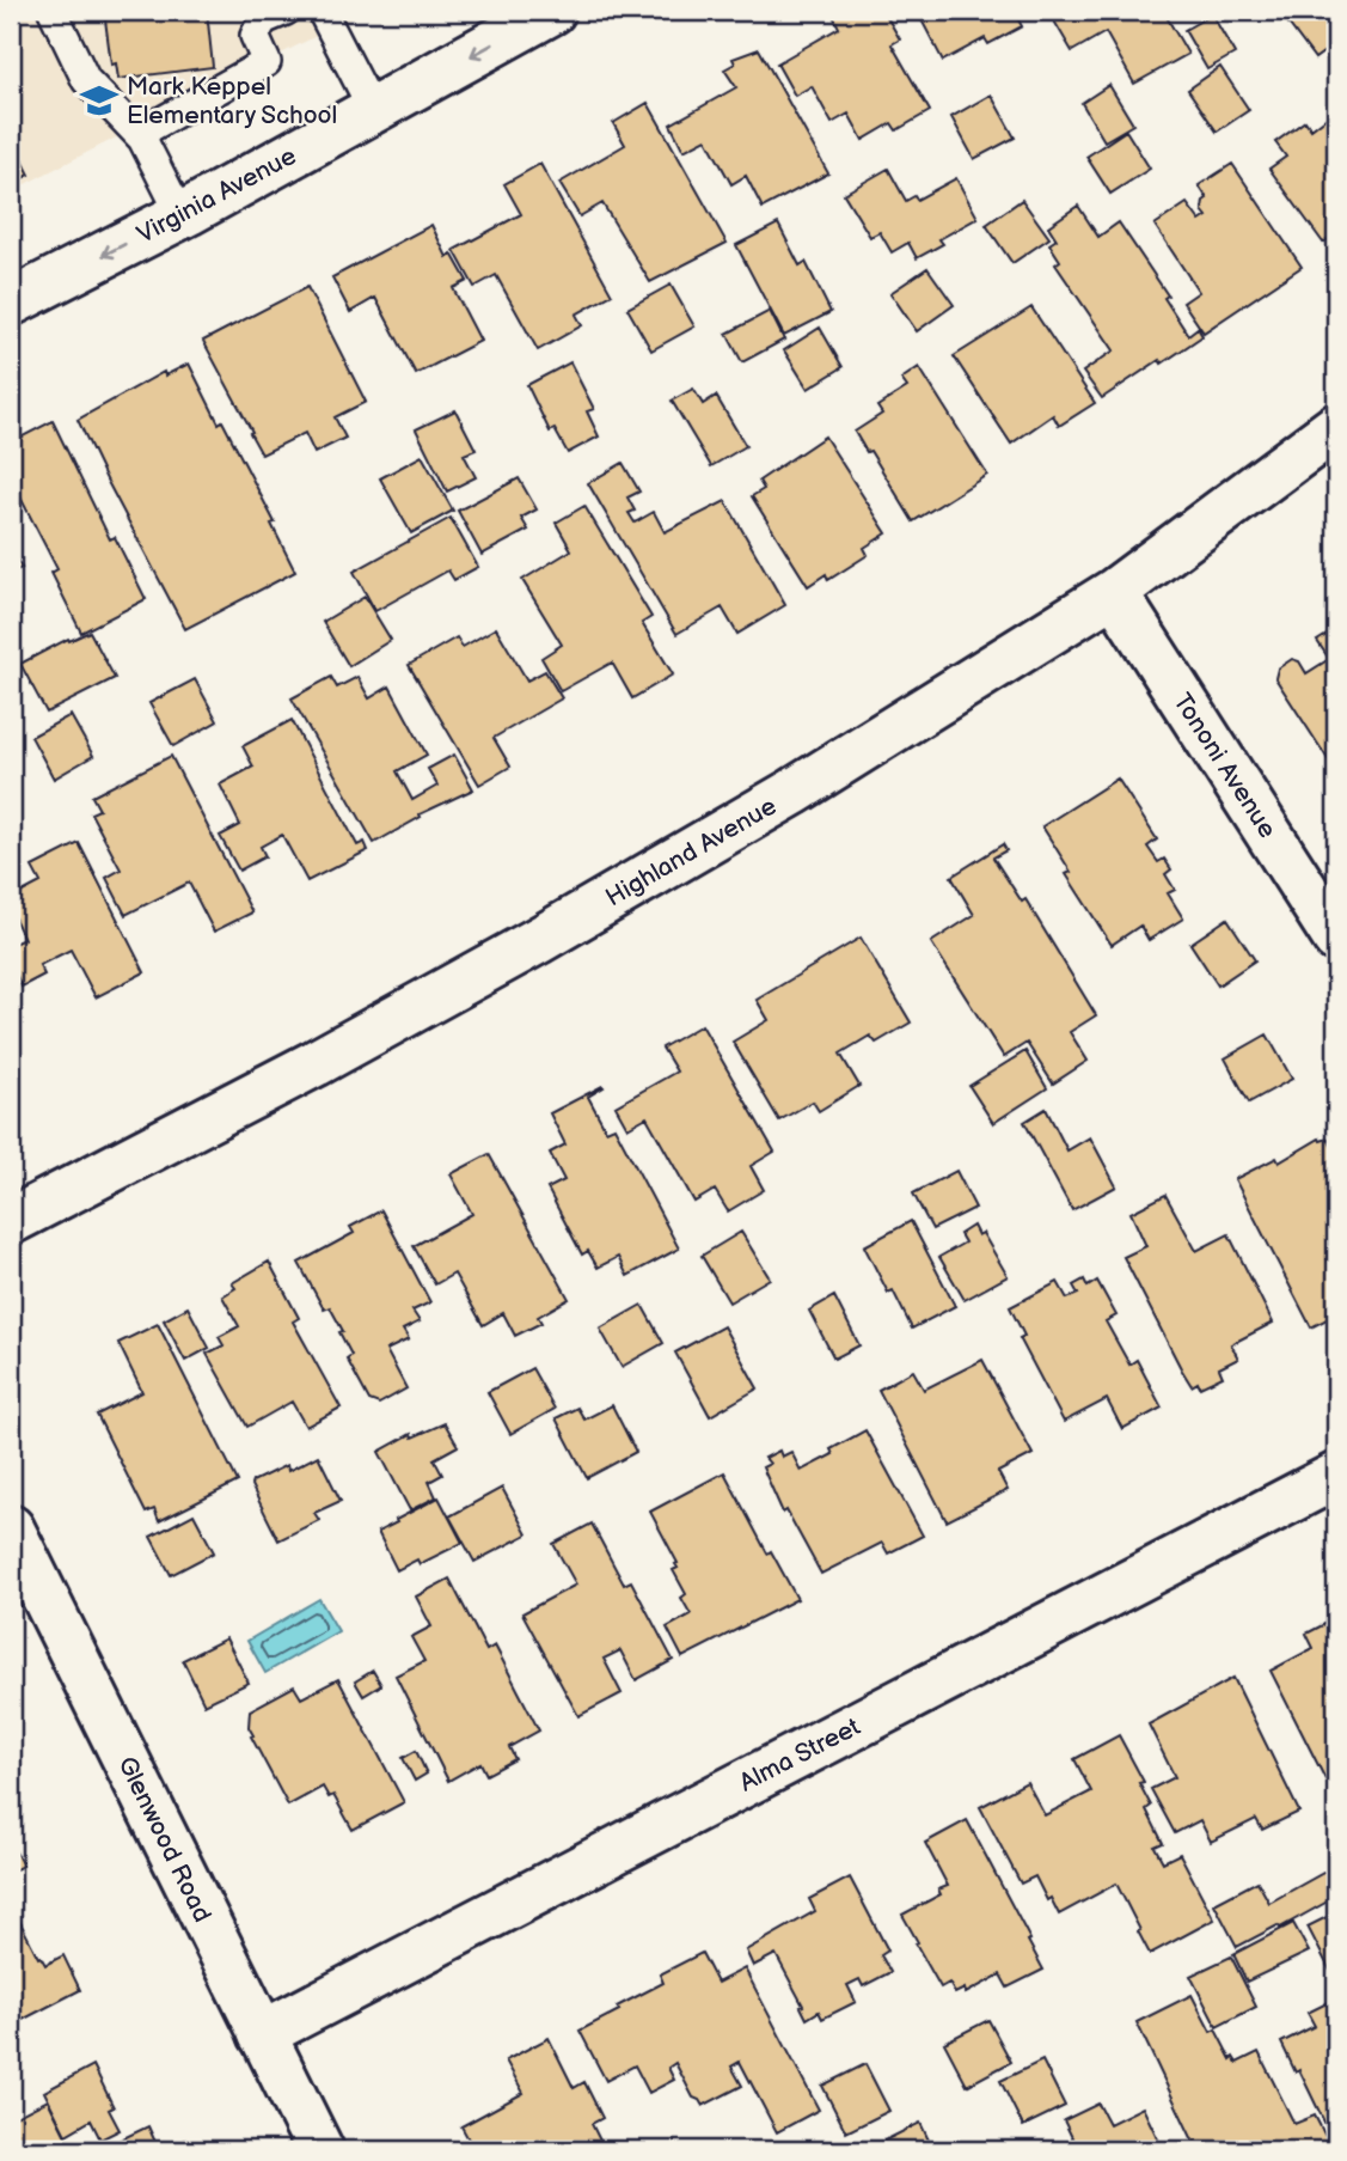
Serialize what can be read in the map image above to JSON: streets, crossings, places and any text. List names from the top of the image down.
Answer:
{
  "streets": {
    "street": [
      "Virginia Avenue",
      "Tononi Avenue",
      "Highland Avenue",
      "Alma Street",
      "Glenwood Road"
    ]
  },
  "crossings": [
    ["Tononi Avenue", "Highland Avenue"],
    ["Alma Street", "Glenwood Road"]
  ],
  "one_way": ["Virginia Avenue"],
  "places": {
    "school or university": ["Mark Keppel Elementary School"]
  }
}
